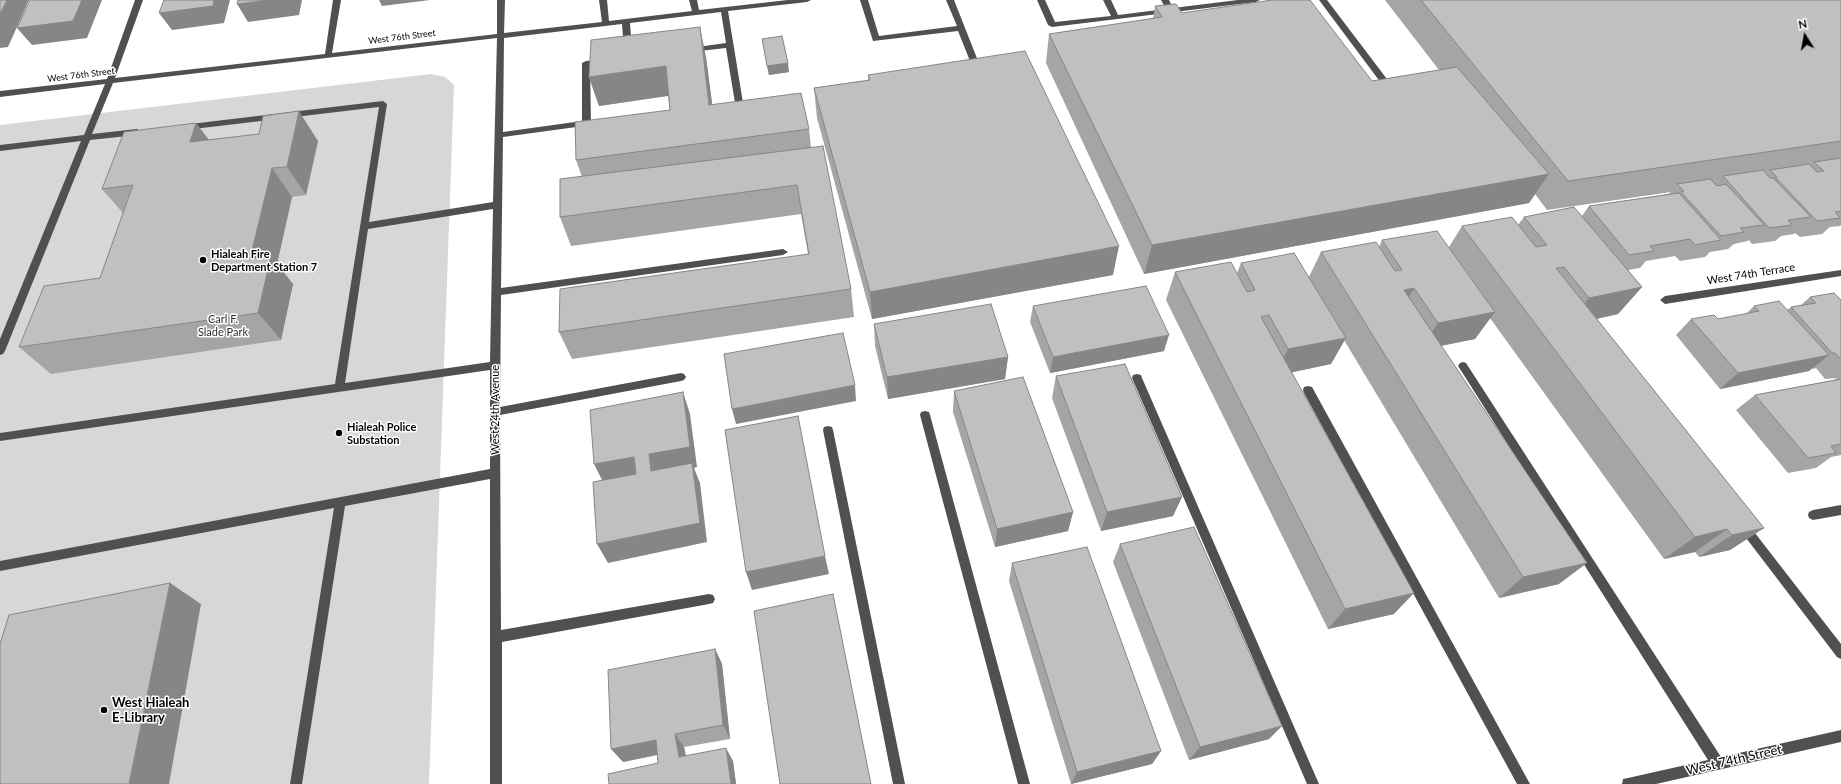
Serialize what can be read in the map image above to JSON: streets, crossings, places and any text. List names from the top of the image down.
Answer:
{
  "streets": {
    "street": [
      "West 76th Street",
      "West 74th Terrace",
      "West 24th Avenue",
      "West 74th Street"
    ]
  },
  "crossings": [
    ["West 76th Street", "West 24th Avenue"]
  ],
  "parks": ["Carl F. Slade Park"],
  "places": ["Hialeah Fire Department Station 7", "Hialeah Police Substation", "West Hialeah E-Library"],
  "north": "top"
}
